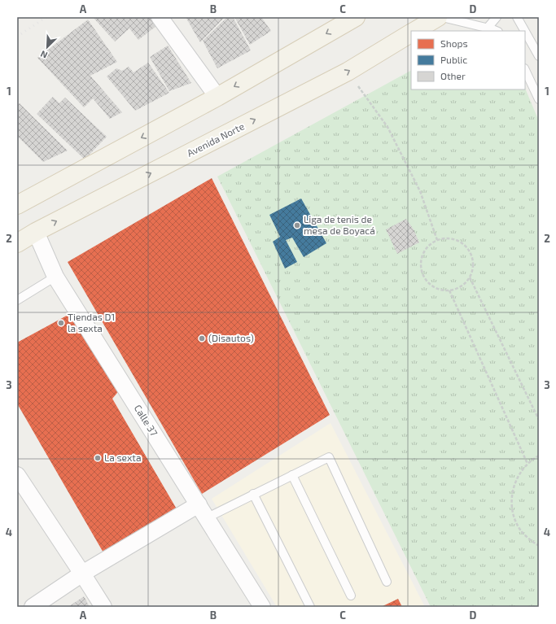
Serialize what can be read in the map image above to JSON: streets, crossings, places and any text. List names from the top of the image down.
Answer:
{
  "streets": {
    "main road": ["Avenida Norte"],
    "street": ["Calle 37"]
  },
  "crossings": [
    ["Avenida Norte", "Calle 37"]
  ],
  "places": [
    "Liga de tenis de mesa de Boyacá",
    "Tiendas D1 la sexta",
    "(Disautos)",
    "La sexta"
  ],
  "legend": ["Shops", "Public", "Other"],
  "north": "bottom left",
  "grid": {
    "columns": [
      "A",
      "B",
      "C",
      "D"
    ],
    "rows": [
      "1",
      "2",
      "3",
      "4"
    ]
  }
}
